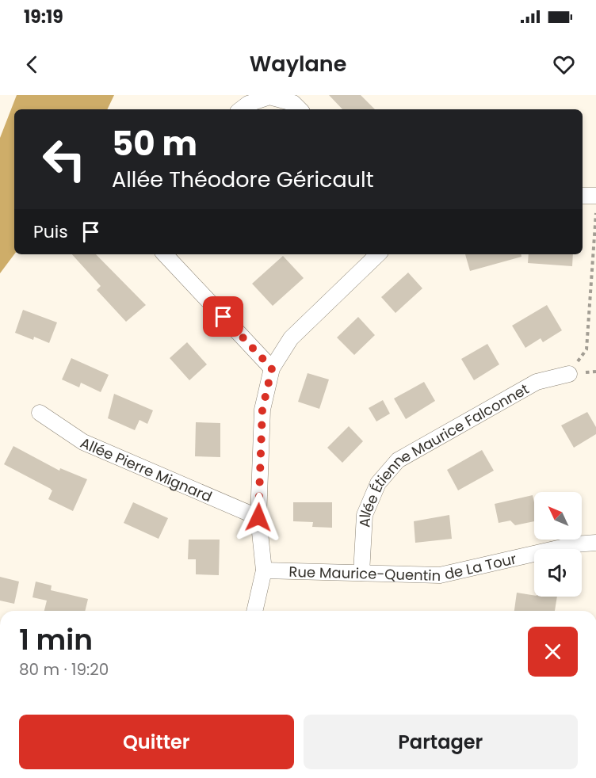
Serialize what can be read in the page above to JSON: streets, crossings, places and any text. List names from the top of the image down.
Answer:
{
  "streets": {
    "street": ["Allée Étienne Maurice Falconnet", "Allée Pierre Mignard", "Rue Maurice-Quentin de La Tour"]
  },
  "crossings": [
    ["Allée Étienne Maurice Falconnet", "Rue Maurice-Quentin de La Tour"]
  ],
  "north": "top left",
  "page": {
    "status": "19:19",
    "header": "Waylane",
    "turn": ["50 m", "Allée Théodore Géricault"],
    "then": "Puis",
    "heading": ["1 min", "80 m · 19:20"],
    "buttons": ["Quitter", "Partager"]
  }
}
